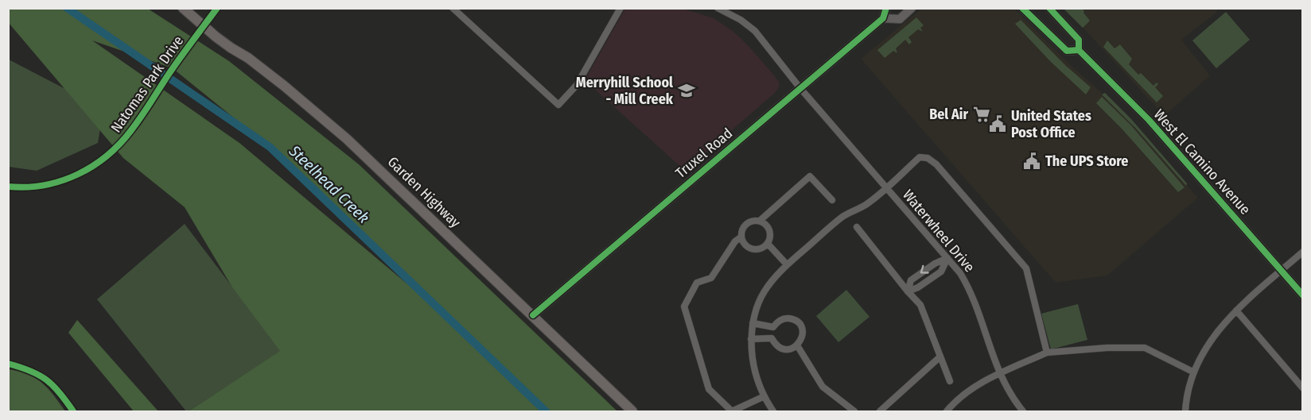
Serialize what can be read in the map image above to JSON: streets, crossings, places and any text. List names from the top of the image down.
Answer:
{
  "streets": {
    "main road": ["Truxel Road", "West El Camino Avenue", "Garden Highway"],
    "street": ["Natomas Park Drive", "Waterwheel Drive"]
  },
  "crossings": [
    ["Natomas Park Drive", "Garden Highway"],
    ["Truxel Road", "Garden Highway"],
    ["Truxel Road", "Waterwheel Drive"]
  ],
  "water": ["Steelhead Creek"],
  "places": {
    "school or university": ["Merryhill School - Mill Creek"],
    "supermarket": ["Bel Air"],
    "public building": ["United States Post Office", "The UPS Store"]
  }
}
